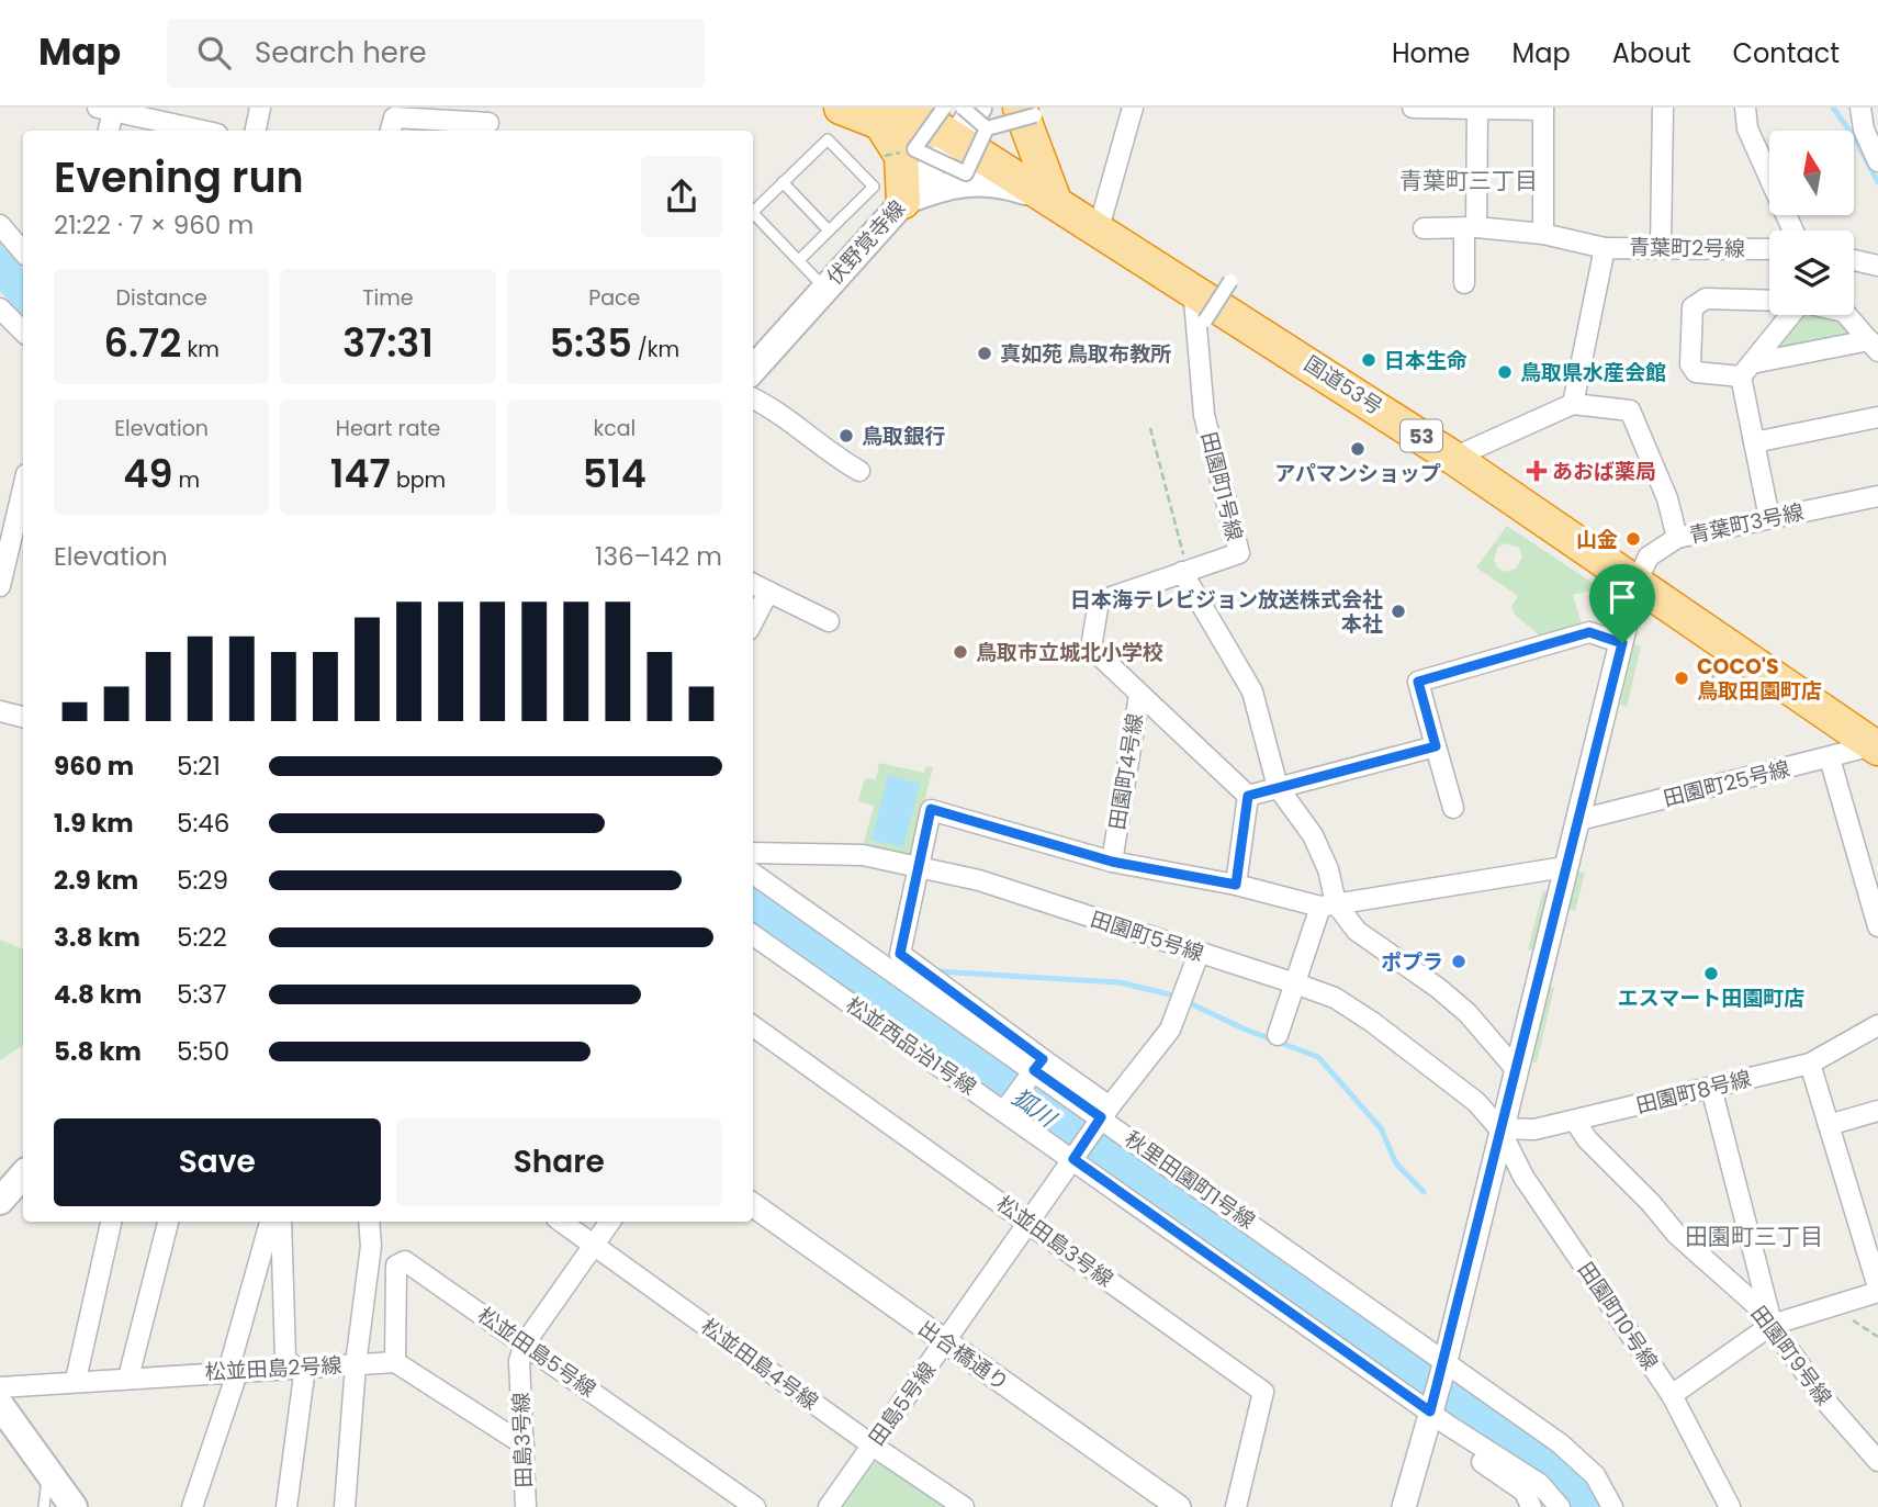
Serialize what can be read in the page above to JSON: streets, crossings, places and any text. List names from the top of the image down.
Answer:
{
  "streets": {
    "highway": ["国道53号", "53"],
    "main road": ["伏野覚寺線"],
    "street": [
      "青葉町2号線",
      "田園町1号線",
      "青葉町3号線",
      "田園町4号線",
      "田園町25号線",
      "田園町5号線",
      "松並西品治1号線",
      "田園町8号線",
      "秋里田園町1号線",
      "松並田島3号線",
      "田園町10号線",
      "松並田島5号線",
      "出合橋通り",
      "田園町9号線",
      "松並田島4号線",
      "松並田島2号線",
      "田島5号線",
      "田島3号線"
    ]
  },
  "crossings": [
    ["伏野覚寺線", "国道53号"],
    ["国道53号", "田園町1号線"],
    ["国道53号", "青葉町3号線"],
    ["国道53号", "田園町25号線"],
    ["田園町1号線", "田園町4号線"],
    ["田園町5号線", "田園町8号線"],
    ["田園町5号線", "田園町10号線"],
    ["田園町5号線", "田島5号線"],
    ["松並西品治1号線", "田島5号線"],
    ["田園町8号線", "田園町10号線"],
    ["田園町8号線", "田園町9号線"],
    ["秋里田園町1号線", "田島5号線"],
    ["松並田島3号線", "田島5号線"],
    ["松並田島5号線", "松並田島2号線"],
    ["松並田島5号線", "田島3号線"],
    ["出合橋通り", "田島5号線"],
    ["松並田島4号線", "田島5号線"],
    ["松並田島4号線", "田島3号線"]
  ],
  "districts": ["青葉町三丁目", "田園町三丁目"],
  "water": ["狐川"],
  "places": {
    "other": [
      "真如苑 鳥取布教所",
      "日本生命",
      "鳥取県水産会館",
      "鳥取銀行",
      "アパマンショップ",
      "山金",
      "日本海テレビジョン放送株式会社 本社",
      "鳥取市立城北小学校",
      "COCO'S 鳥取田園町店",
      "ポプラ",
      "エスマート田園町店"
    ],
    "health": ["あおば薬局"]
  },
  "north": "top",
  "page": {
    "header": "Map",
    "search": "Search here",
    "nav": [
      "Home",
      "Map",
      "About",
      "Contact"
    ],
    "heading": ["Evening run", "21:22 · 7 × 960 m"],
    "stats": [
      ["Distance", "6.72 km"],
      ["Time", "37:31"],
      ["Pace", "5:35 /km"],
      ["Elevation", "49 m"],
      ["Heart rate", "147 bpm"],
      ["kcal", "514"]
    ],
    "chart": ["Elevation", "136–142 m"],
    "list": [
      {
        "name": "960 m",
        "note": "5:21"
      },
      {
        "name": "1.9 km",
        "note": "5:46"
      },
      {
        "name": "2.9 km",
        "note": "5:29"
      },
      {
        "name": "3.8 km",
        "note": "5:22"
      },
      {
        "name": "4.8 km",
        "note": "5:37"
      },
      {
        "name": "5.8 km",
        "note": "5:50"
      }
    ],
    "buttons": ["Save", "Share"]
  }
}
